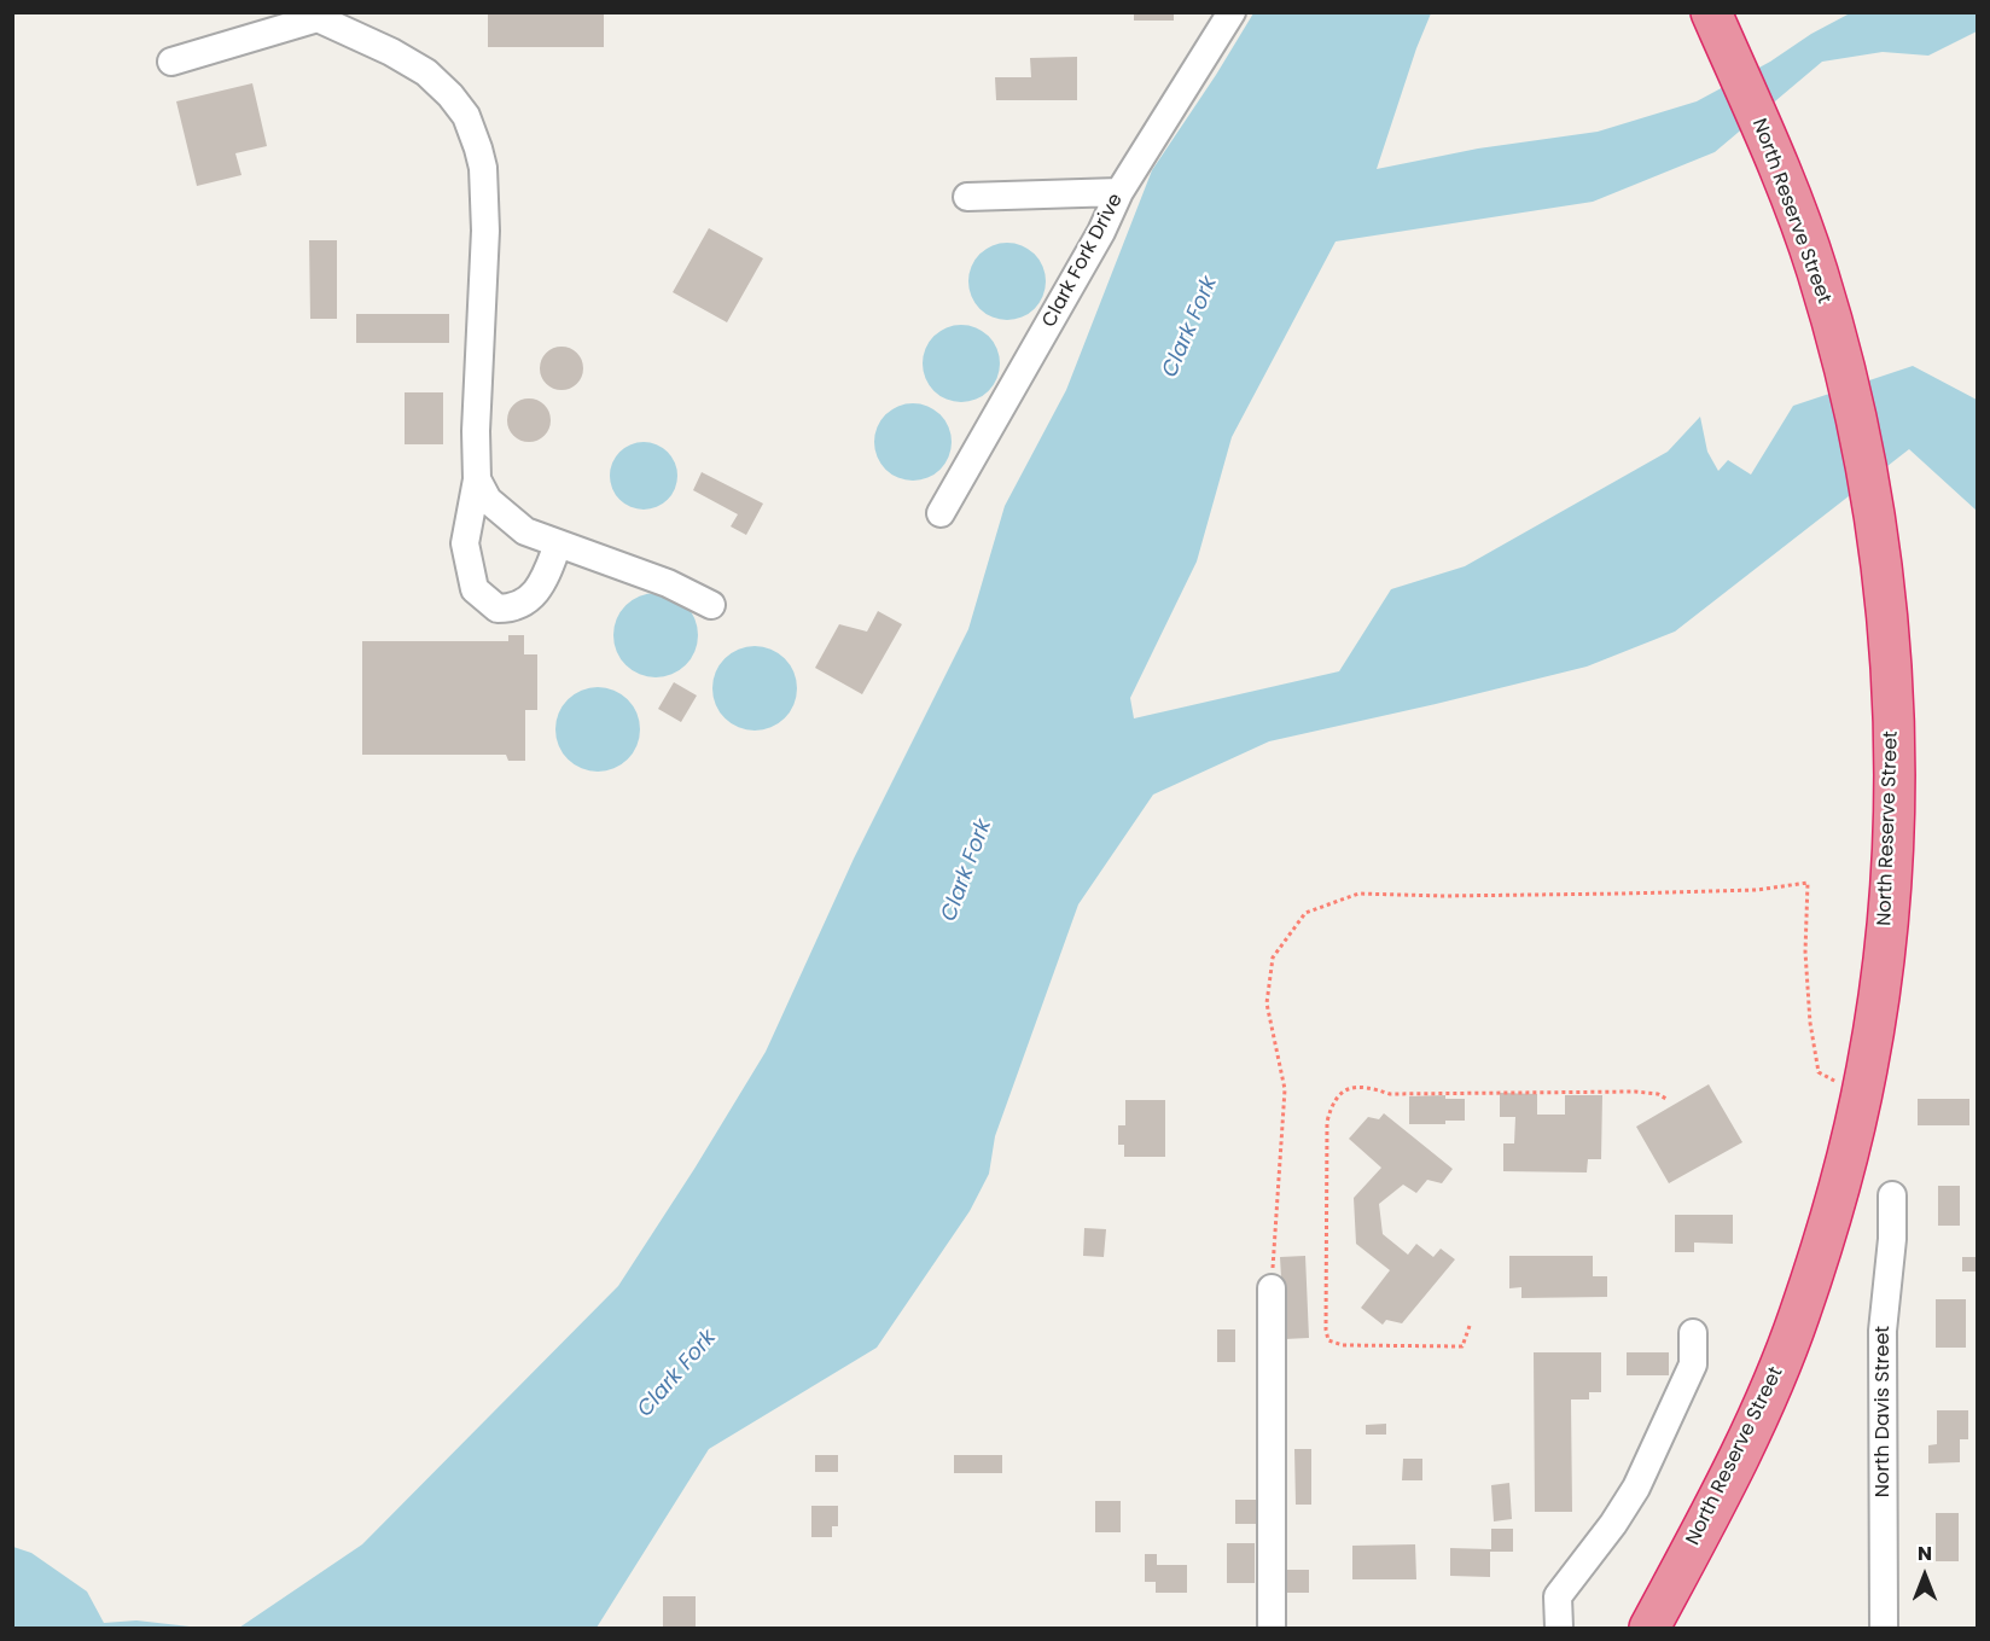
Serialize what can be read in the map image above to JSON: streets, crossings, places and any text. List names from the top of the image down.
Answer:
{
  "streets": {
    "highway": ["North Reserve Street"],
    "street": ["Clark Fork Drive", "North Davis Street"]
  },
  "water": ["Clark Fork"],
  "north": "top"
}
